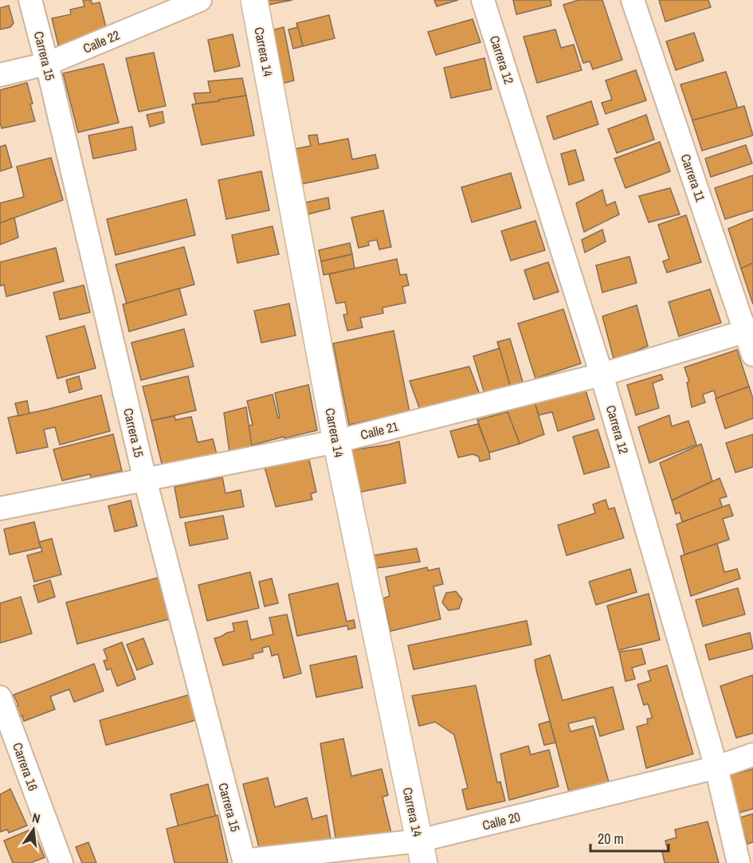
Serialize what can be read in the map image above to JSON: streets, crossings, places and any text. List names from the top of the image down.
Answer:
{
  "streets": {
    "street": [
      "Calle 22",
      "Carrera 14",
      "Carrera 15",
      "Carrera 12",
      "Carrera 11",
      "Calle 21",
      "Carrera 16",
      "Calle 20"
    ]
  },
  "crossings": [
    ["Calle 22", "Carrera 15"],
    ["Carrera 14", "Calle 21"],
    ["Carrera 14", "Calle 20"],
    ["Carrera 15", "Calle 21"],
    ["Carrera 15", "Calle 20"],
    ["Carrera 12", "Calle 21"],
    ["Carrera 12", "Calle 20"],
    ["Carrera 11", "Calle 21"]
  ],
  "scale_bar": "20 m",
  "north": "top"
}
